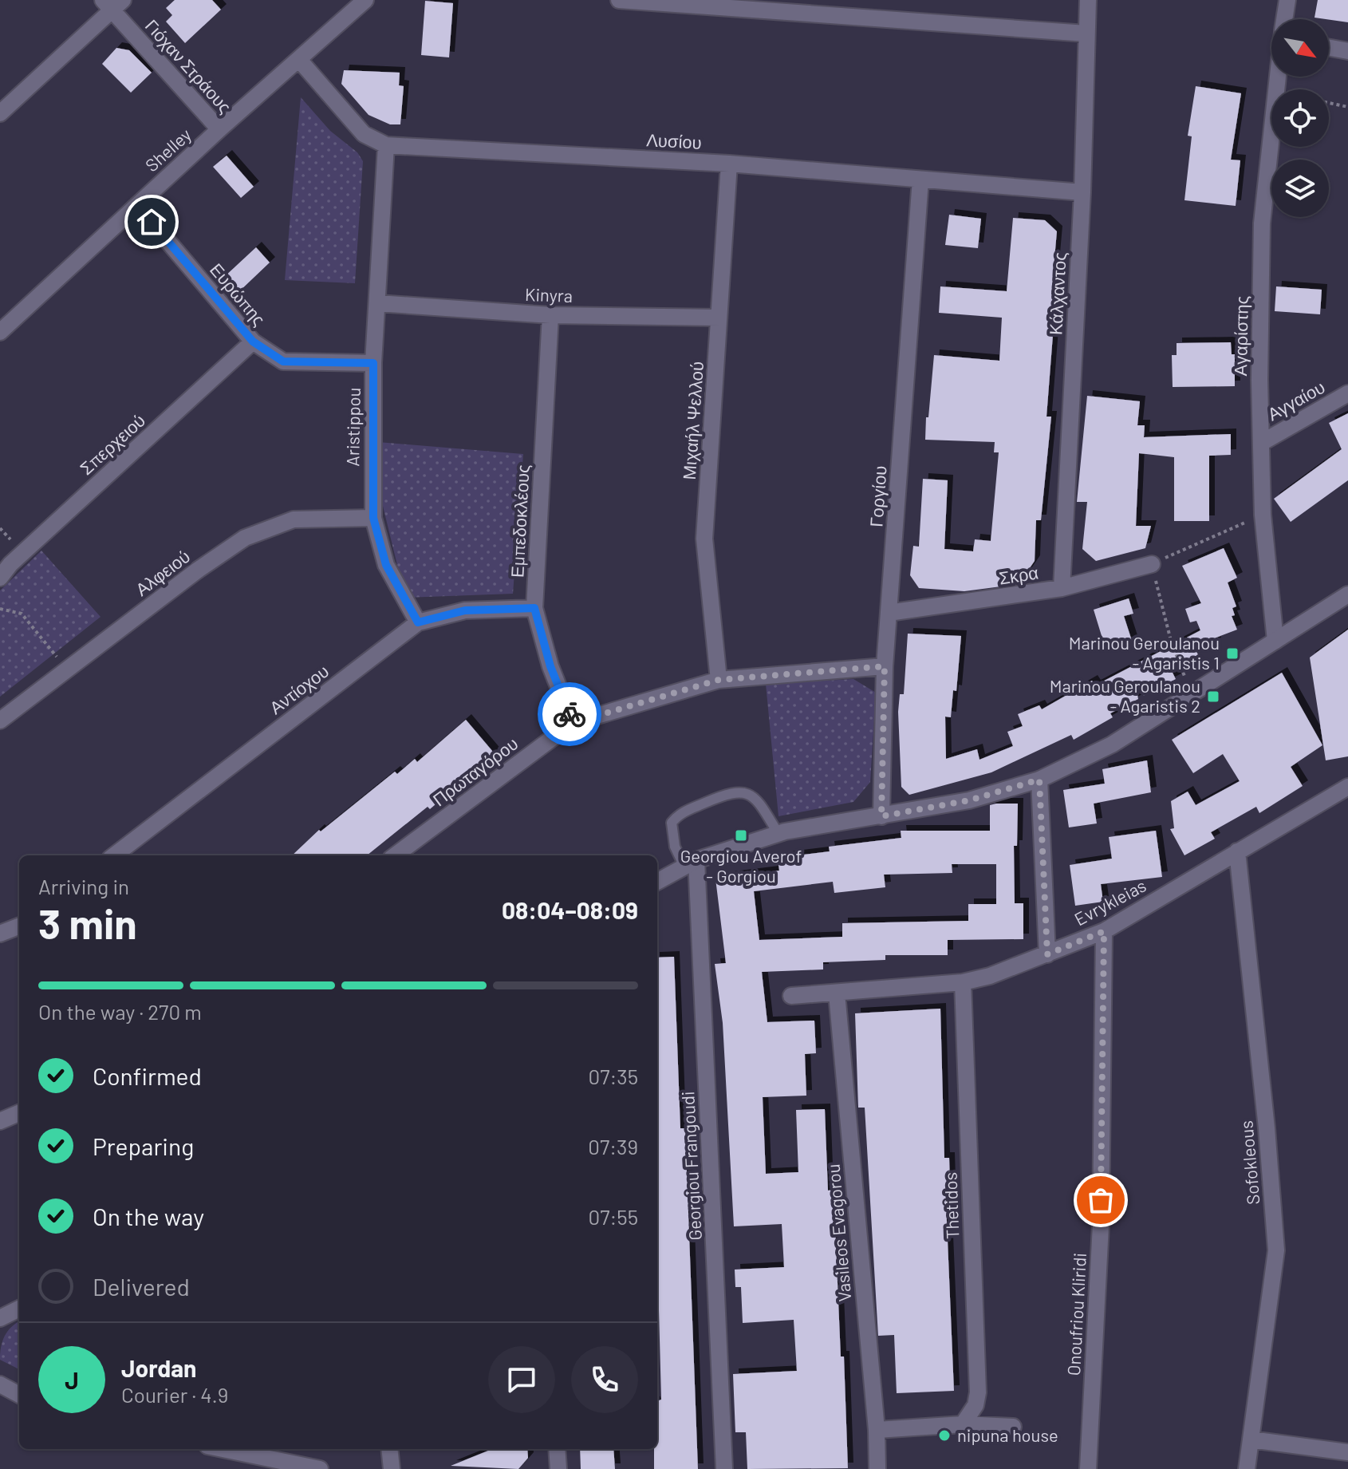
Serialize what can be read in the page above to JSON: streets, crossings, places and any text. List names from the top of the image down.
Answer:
{
  "streets": {
    "street": [
      "Γιόχαν Στράους",
      "Λυσίου",
      "Shelley",
      "Κάλχαντος",
      "Ευρώπης",
      "Kinyra",
      "Αγαρίστης",
      "Αγγαίου",
      "Μιχαήλ Ψελλού",
      "Aristippou",
      "Σπερχειού",
      "Γοργίου",
      "Εμπεδοκλέους",
      "Αλφειού",
      "Σκρα",
      "Αντίοχου",
      "Πρωταγόρου",
      "Evrykleias",
      "Sofokleous",
      "Georgiou Frangoudi",
      "Thetidos",
      "Vasileos Evagorou",
      "Onoufriou Kliridi"
    ]
  },
  "crossings": [
    ["Γιόχαν Στράους", "Shelley"],
    ["Λυσίου", "Shelley"],
    ["Λυσίου", "Κάλχαντος"],
    ["Λυσίου", "Μιχαήλ Ψελλού"],
    ["Λυσίου", "Aristippou"],
    ["Λυσίου", "Γοργίου"],
    ["Shelley", "Ευρώπης"],
    ["Κάλχαντος", "Σκρα"],
    ["Ευρώπης", "Aristippou"],
    ["Ευρώπης", "Σπερχειού"],
    ["Kinyra", "Μιχαήλ Ψελλού"],
    ["Kinyra", "Aristippou"],
    ["Kinyra", "Εμπεδοκλέους"],
    ["Αγαρίστης", "Αγγαίου"],
    ["Μιχαήλ Ψελλού", "Πρωταγόρου"],
    ["Aristippou", "Αλφειού"],
    ["Aristippou", "Αντίοχου"],
    ["Γοργίου", "Σκρα"],
    ["Γοργίου", "Πρωταγόρου"],
    ["Εμπεδοκλέους", "Αντίοχου"],
    ["Εμπεδοκλέους", "Πρωταγόρου"],
    ["Evrykleias", "Sofokleous"],
    ["Evrykleias", "Thetidos"],
    ["Evrykleias", "Vasileos Evagorou"],
    ["Evrykleias", "Onoufriou Kliridi"]
  ],
  "places": {
    "transit": ["Marinou Geroulanou - Agaristis 1", "Marinou Geroulanou - Agaristis 2", "Georgiou Averof - Gorgiou"],
    "other": ["nipuna house"]
  },
  "north": "bottom right",
  "page": {
    "heading": ["3 min", "Arriving in", "08:04–08:09"],
    "panel": ["Jordan", "Courier · 4.9"],
    "bar": "On the way · 270 m",
    "list": [
      ["Confirmed", "07:35"],
      ["Preparing", "07:39"],
      ["On the way", "07:55"],
      "Delivered"
    ],
    "round": "J"
  }
}
